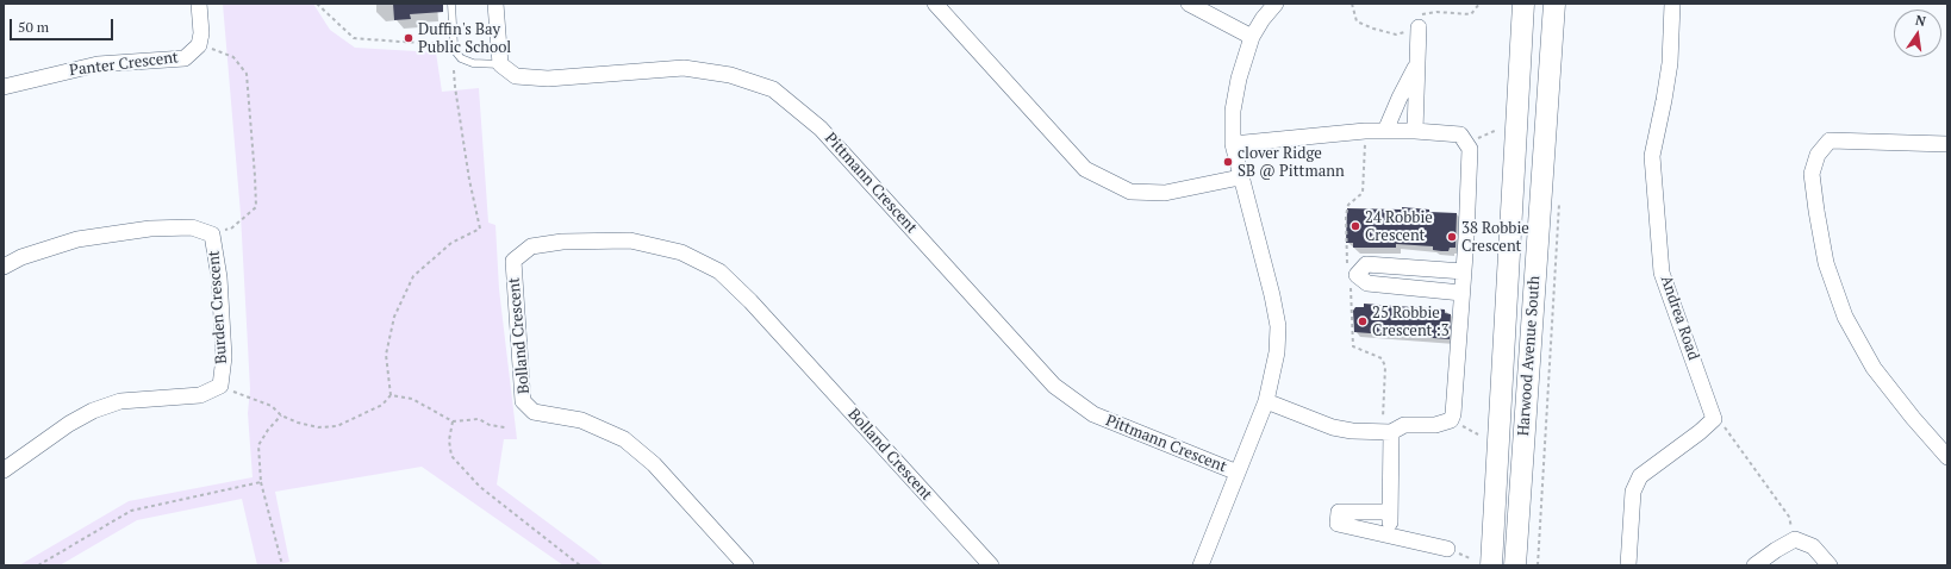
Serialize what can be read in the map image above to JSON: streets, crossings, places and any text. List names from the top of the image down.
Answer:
{
  "streets": {
    "main road": ["Harwood Avenue South"],
    "street": [
      "Panter Crescent",
      "Pittmann Crescent",
      "Burden Crescent",
      "Andrea Road",
      "Bolland Crescent"
    ]
  },
  "places": [
    "Duffin's Bay Public School",
    "clover Ridge SB @ Pittmann",
    "24 Robbie Crescent",
    "38 Robbie Crescent",
    "25 Robbie Crescent :3"
  ],
  "scale_bar": "50 m",
  "north": "top"
}
